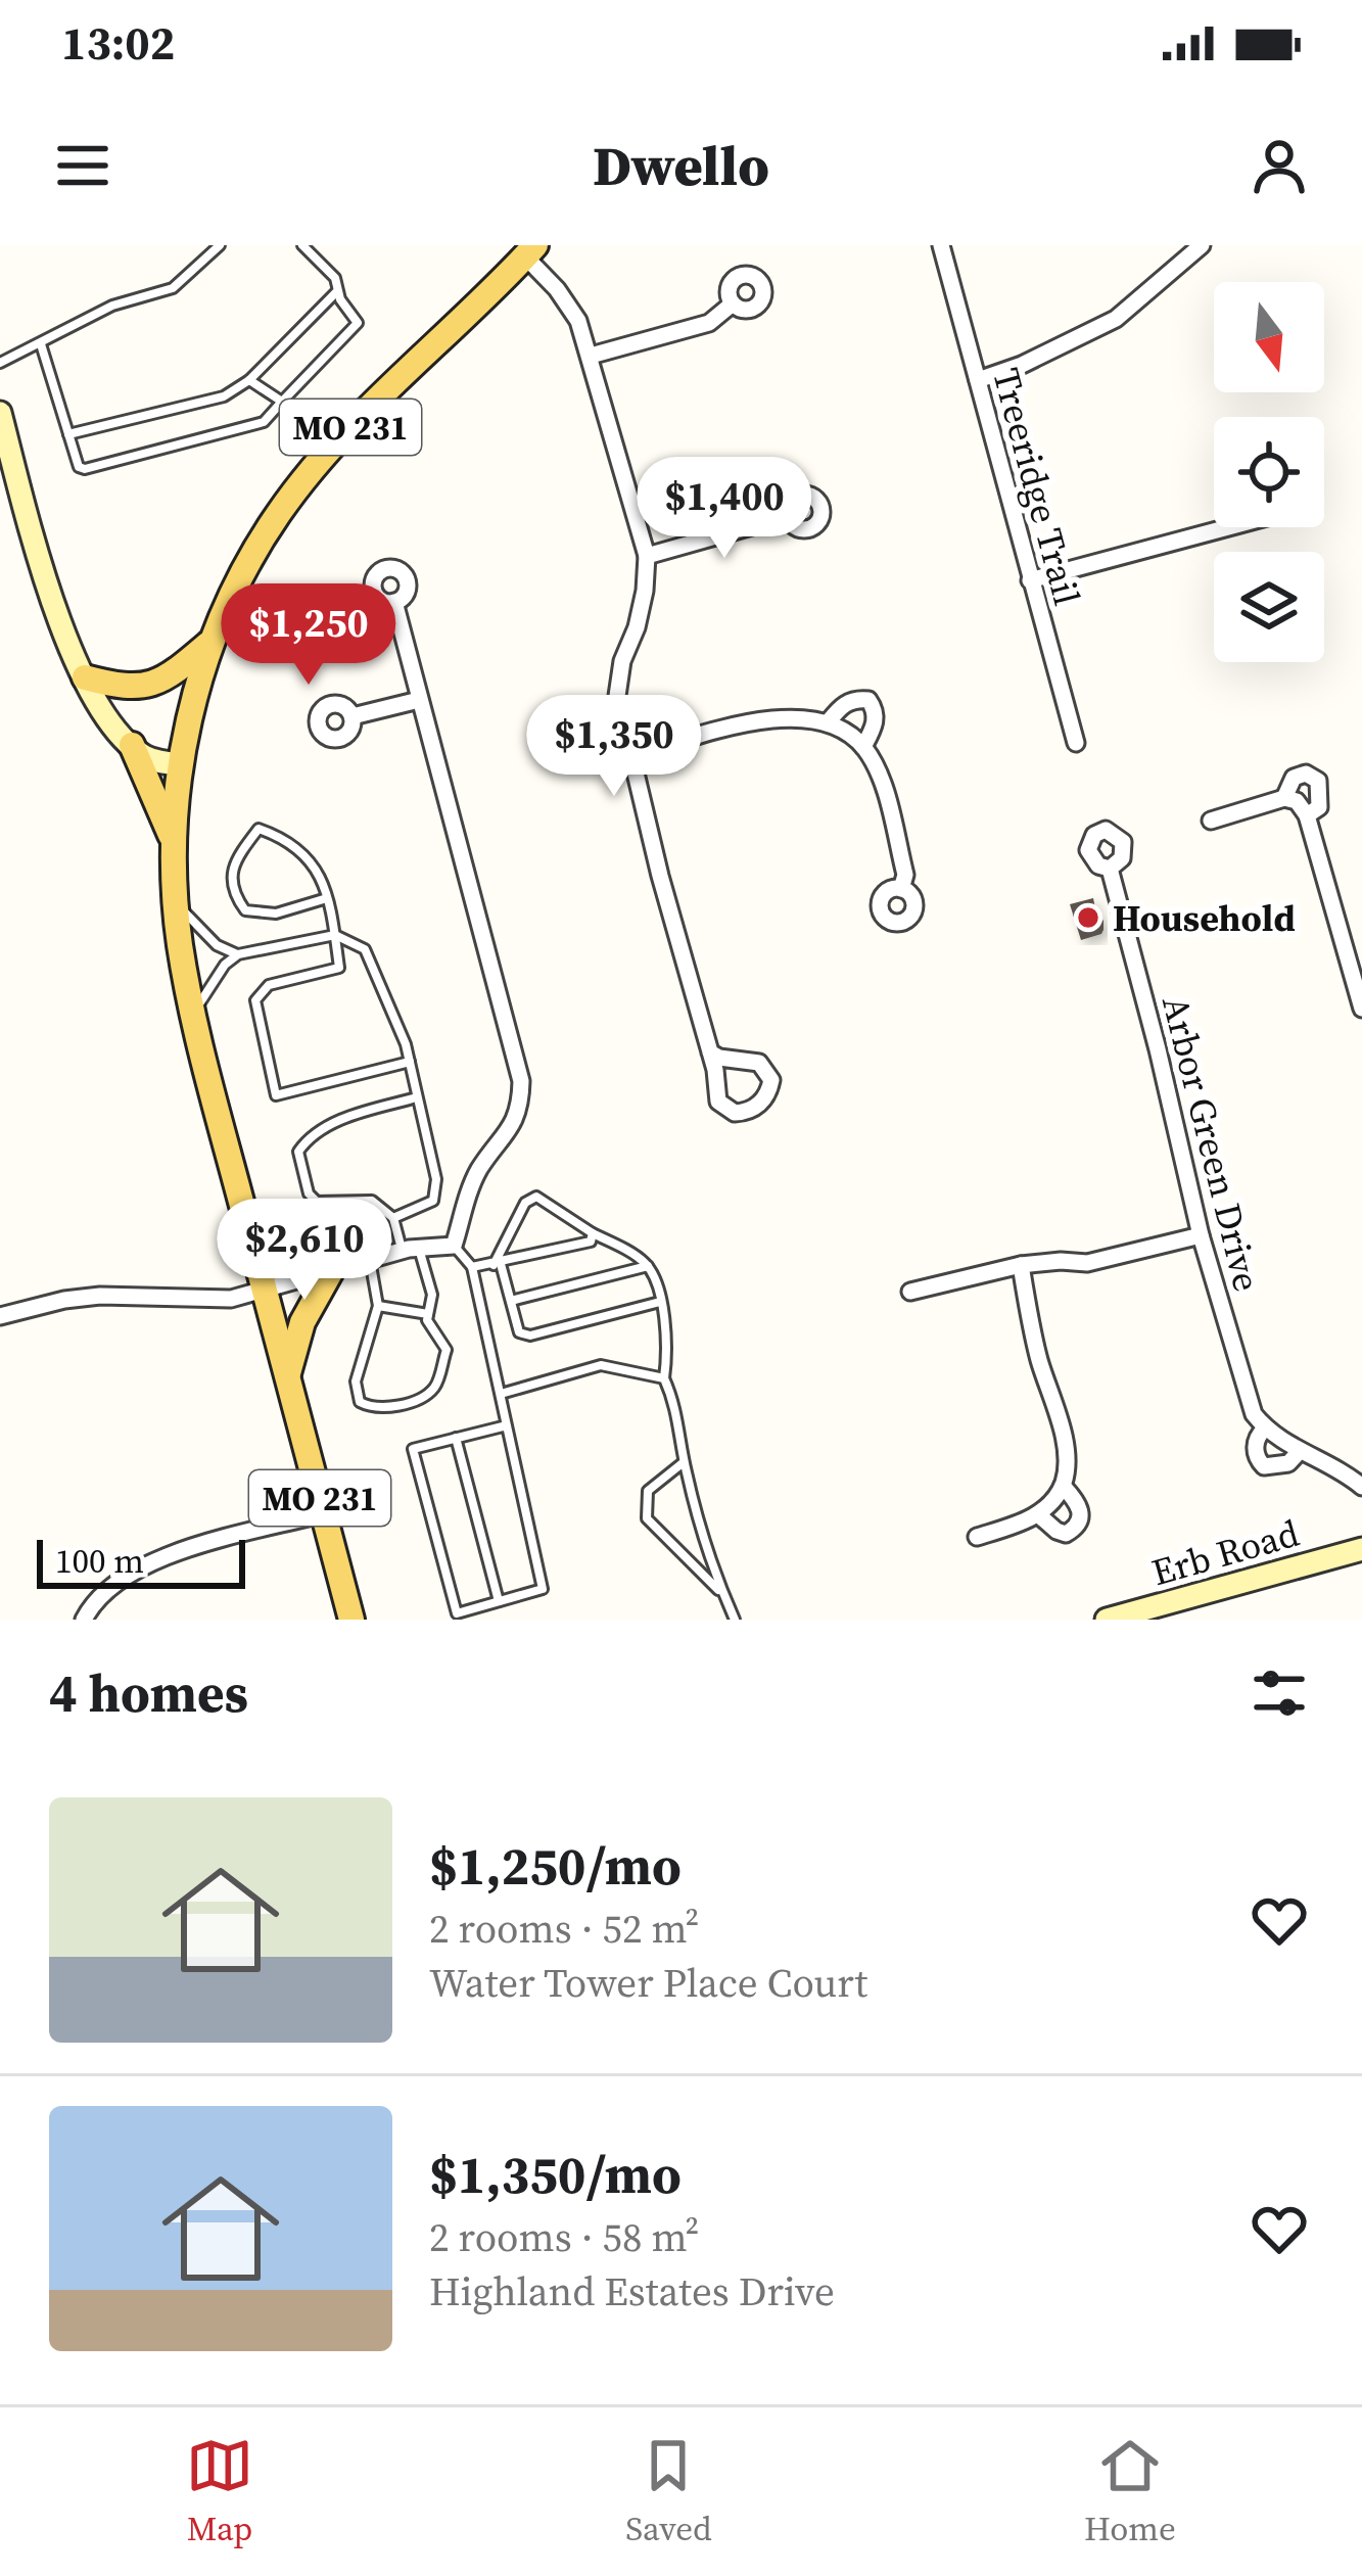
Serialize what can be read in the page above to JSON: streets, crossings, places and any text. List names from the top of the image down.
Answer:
{
  "streets": {
    "main road": ["MO 231"],
    "street": ["Treeridge Trail", "Arbor Green Drive", "Erb Road"]
  },
  "places": ["Household"],
  "scale_bar": "100 m",
  "north": "bottom",
  "page": {
    "status": "13:02",
    "header": "Dwello",
    "price": [
      "$1,400",
      "$1,250",
      "$1,350",
      "$2,610"
    ],
    "scale": "100 m",
    "heading": "4 homes",
    "list": [
      {
        "name": "$1,250/mo",
        "note": "2 rooms · 52 m² · Water Tower Place Court"
      },
      {
        "name": "$1,350/mo",
        "note": "2 rooms · 58 m² · Highland Estates Drive"
      }
    ],
    "tabs": ["Map", "Saved", "Home"]
  }
}
